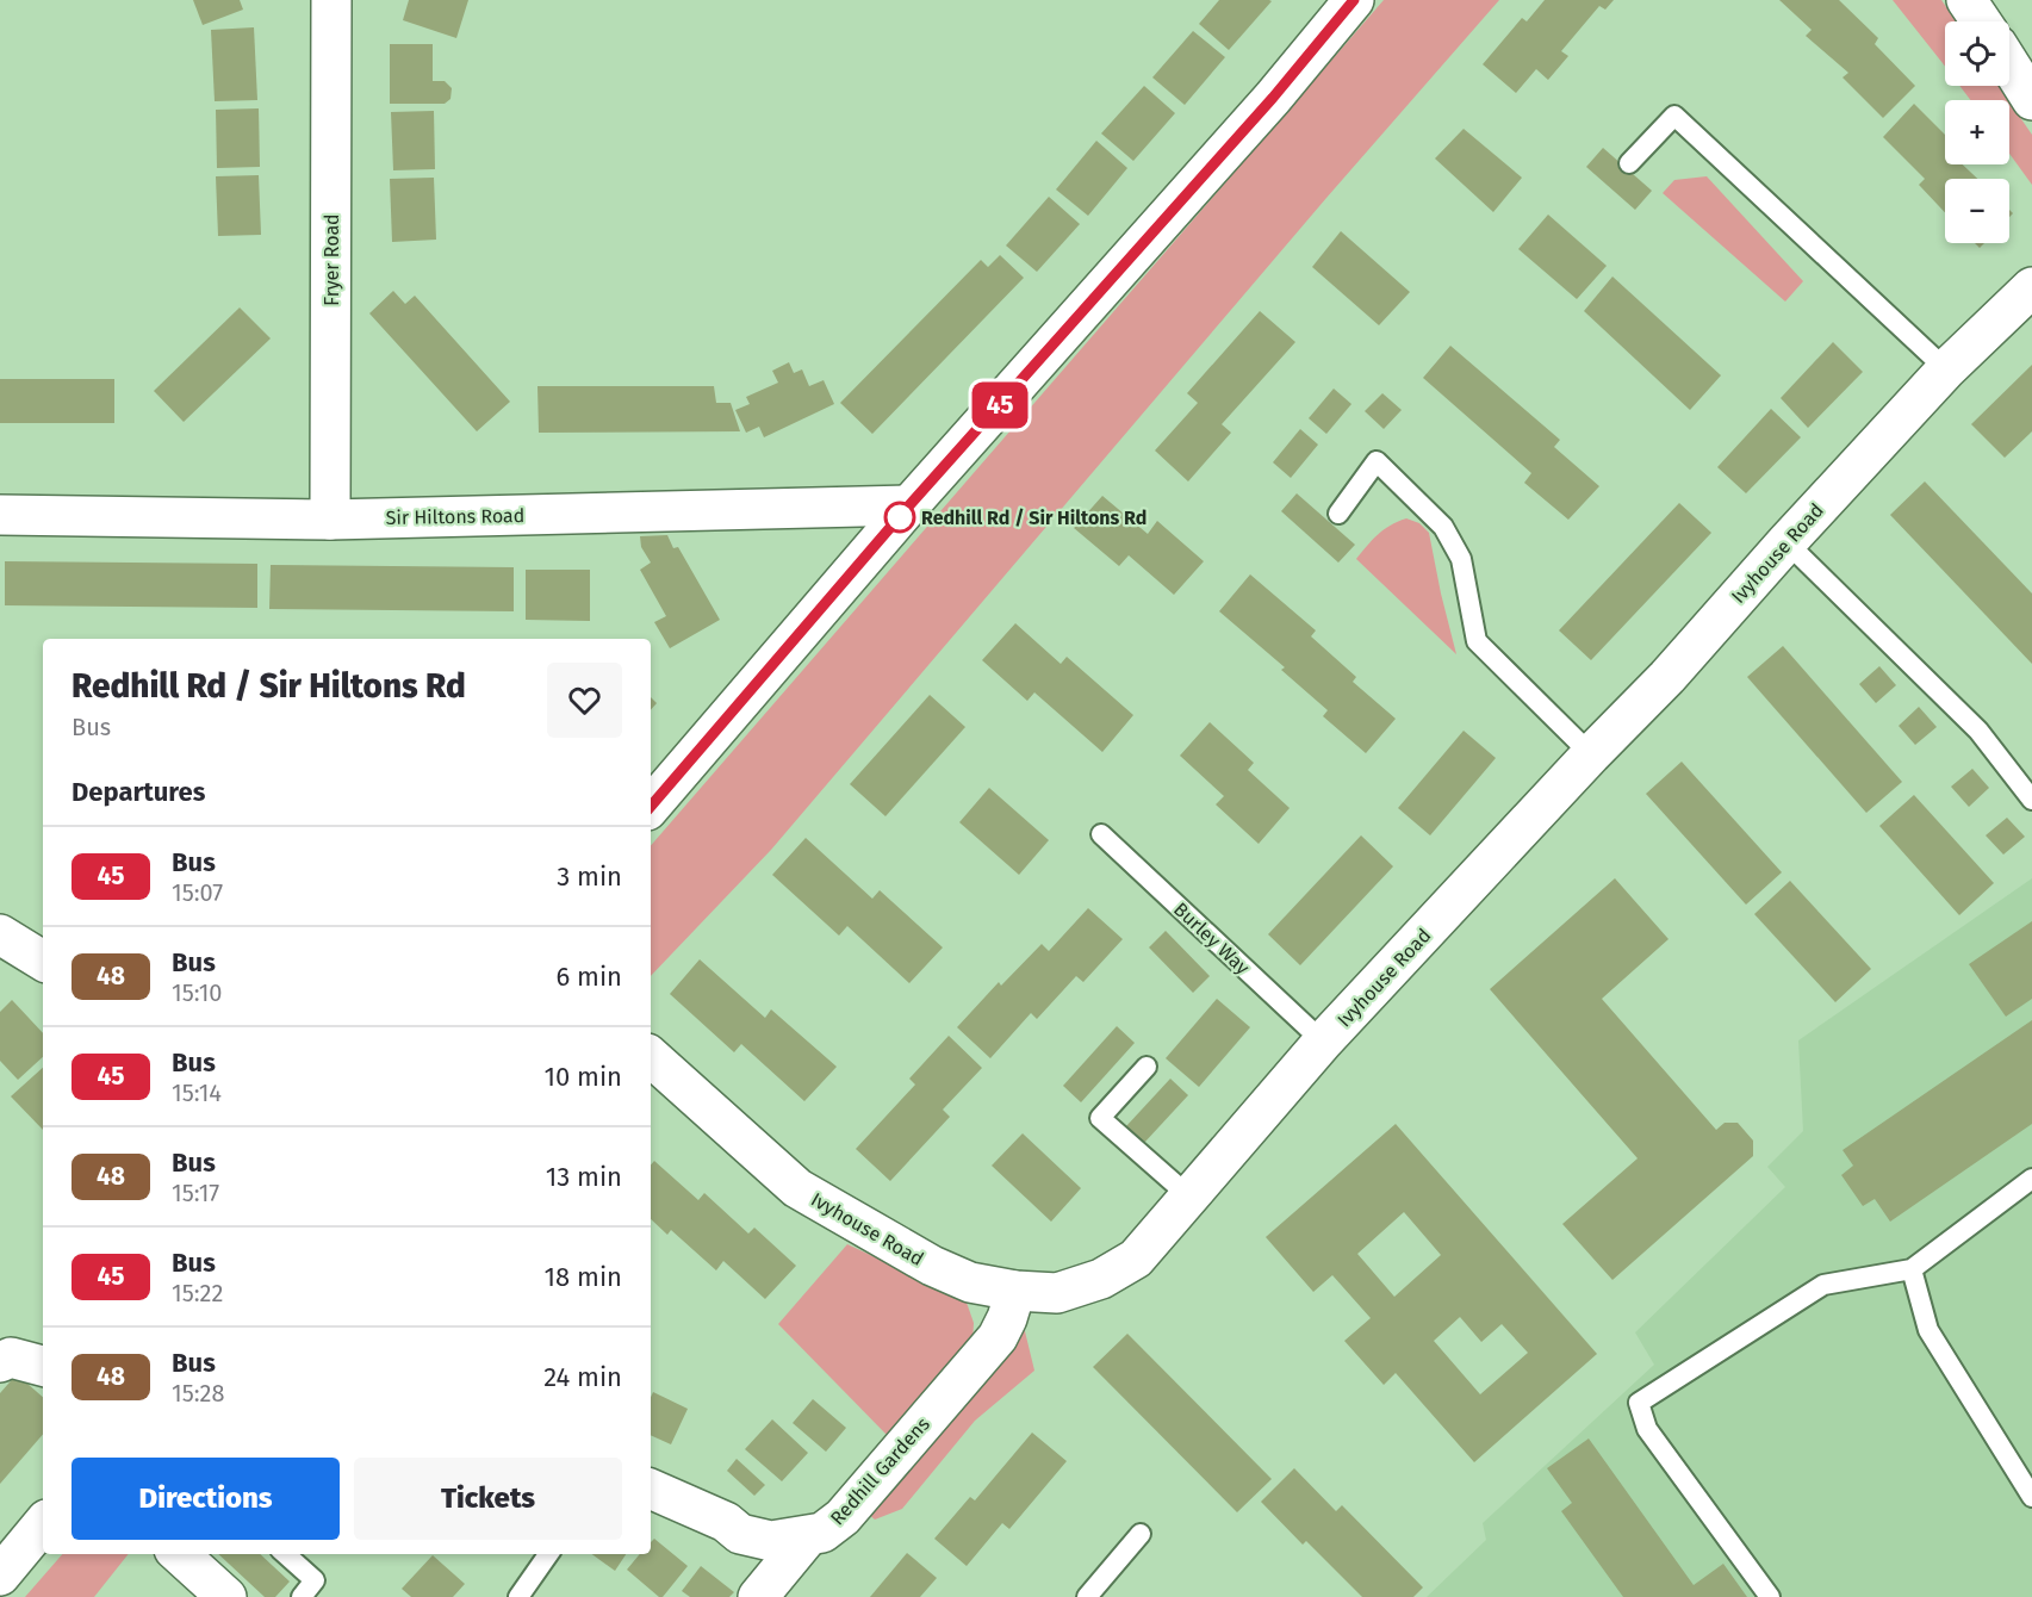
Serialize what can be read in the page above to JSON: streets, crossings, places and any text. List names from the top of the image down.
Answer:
{
  "streets": {
    "street": [
      "Fryer Road",
      "Sir Hiltons Road",
      "Ivyhouse Road",
      "Redhill Gardens"
    ],
    "lane": ["Burley Way"]
  },
  "crossings": [
    ["Fryer Road", "Sir Hiltons Road"],
    ["Ivyhouse Road", "Burley Way"],
    ["Ivyhouse Road", "Redhill Gardens"]
  ],
  "places": ["Redhill Rd / Sir Hiltons Rd"],
  "lines": ["bus line 45"],
  "page": {
    "on_map": "45",
    "map_buttons": ["+", "−"],
    "heading": [
      ["Redhill Rd / Sir Hiltons Rd", "Bus"],
      "Departures"
    ],
    "list": [
      {
        "mark": "45",
        "name": "Bus",
        "note": "15:07",
        "value": "3 min"
      },
      {
        "mark": "48",
        "name": "Bus",
        "note": "15:10",
        "value": "6 min"
      },
      {
        "mark": "45",
        "name": "Bus",
        "note": "15:14",
        "value": "10 min"
      },
      {
        "mark": "48",
        "name": "Bus",
        "note": "15:17",
        "value": "13 min"
      },
      {
        "mark": "45",
        "name": "Bus",
        "note": "15:22",
        "value": "18 min"
      },
      {
        "mark": "48",
        "name": "Bus",
        "note": "15:28",
        "value": "24 min"
      }
    ],
    "buttons": ["Directions", "Tickets"]
  }
}
